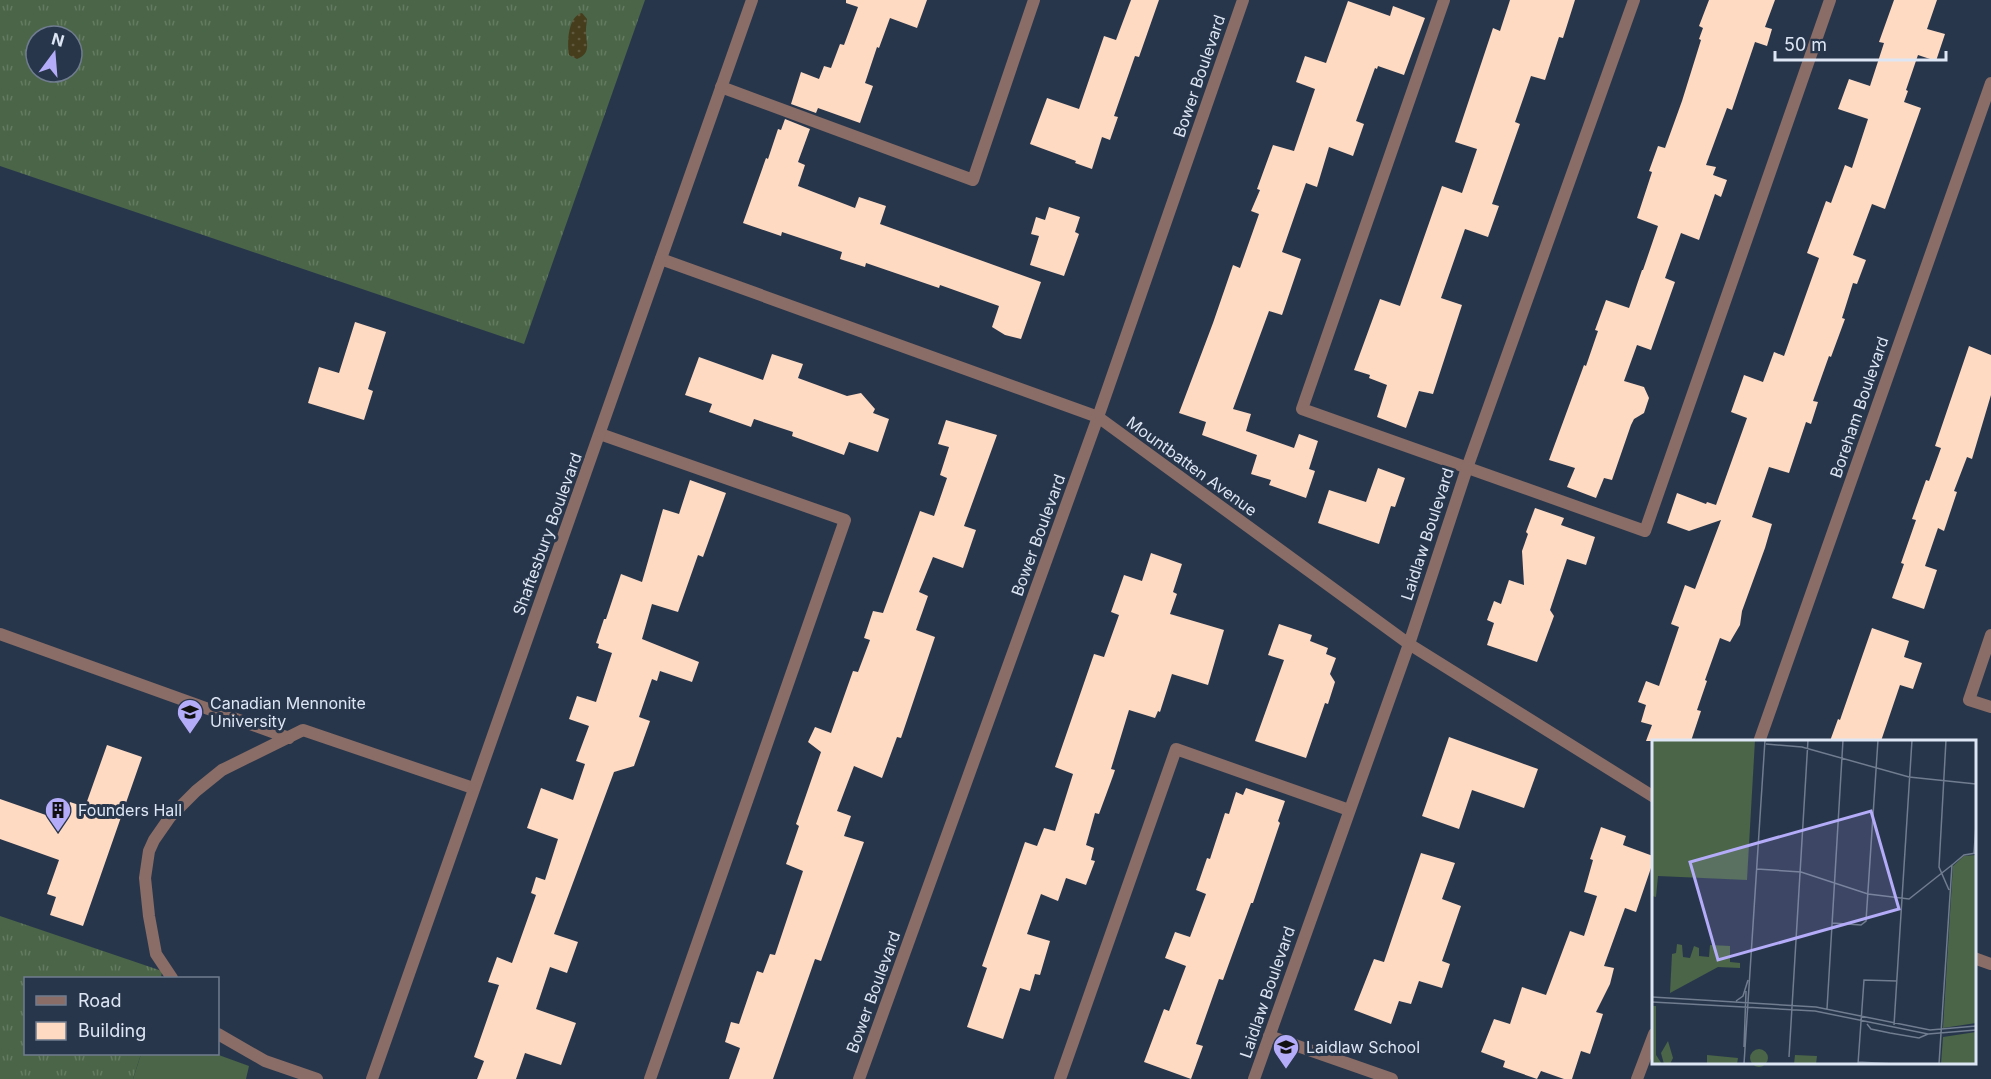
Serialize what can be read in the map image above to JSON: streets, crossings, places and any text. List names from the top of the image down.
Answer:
{
  "streets": {
    "street": [
      "Bower Boulevard",
      "Boreham Boulevard",
      "Mountbatten Avenue",
      "Shaftesbury Boulevard",
      "Laidlaw Boulevard"
    ]
  },
  "crossings": [
    ["Bower Boulevard", "Mountbatten Avenue"],
    ["Mountbatten Avenue", "Shaftesbury Boulevard"],
    ["Mountbatten Avenue", "Laidlaw Boulevard"]
  ],
  "places": {
    "school or university": ["Canadian Mennonite University", "Laidlaw School"],
    "building": ["Founders Hall"]
  },
  "legend": ["Road", "Building"],
  "scale_bar": "50 m",
  "north": "top"
}
